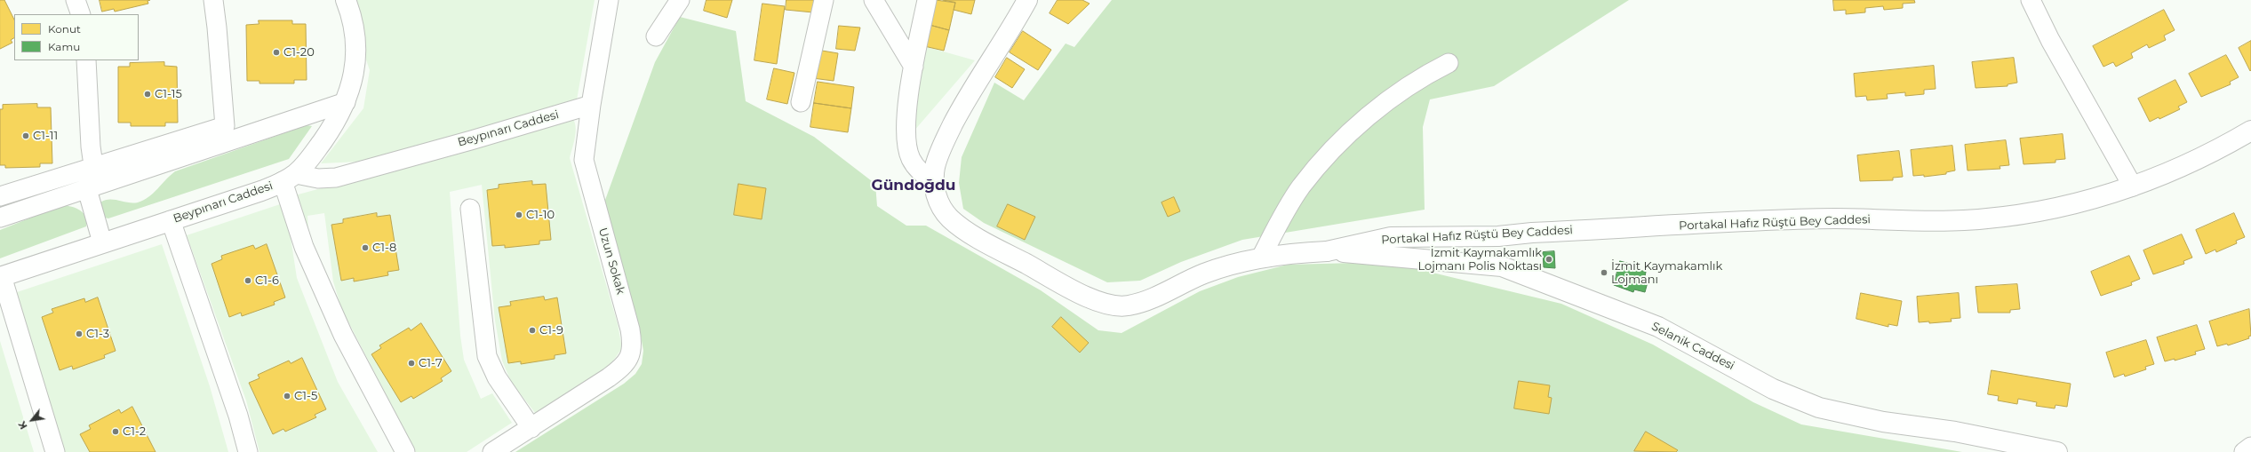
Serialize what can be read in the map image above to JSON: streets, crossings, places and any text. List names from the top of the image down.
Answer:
{
  "streets": {
    "main road": ["Beypınarı Caddesi", "Portakal Hafız Rüştü Bey Caddesi", "Selanik Caddesi"],
    "street": ["Uzun Sokak"]
  },
  "crossings": [
    ["Beypınarı Caddesi", "Uzun Sokak"],
    ["Portakal Hafız Rüştü Bey Caddesi", "Selanik Caddesi"]
  ],
  "districts": ["Gündoğdu"],
  "places": [
    "C1-20",
    "C1-15",
    "C1-11",
    "C1-10",
    "C1-8",
    "İzmit Kaymakamlık Lojmanı Polis Noktası",
    "İzmit Kaymakamlık Lojmanı",
    "C1-6",
    "C1-9",
    "C1-3",
    "C1-7",
    "C1-5",
    "C1-2"
  ],
  "legend": ["Konut", "Kamu"],
  "north": "bottom left"
}
